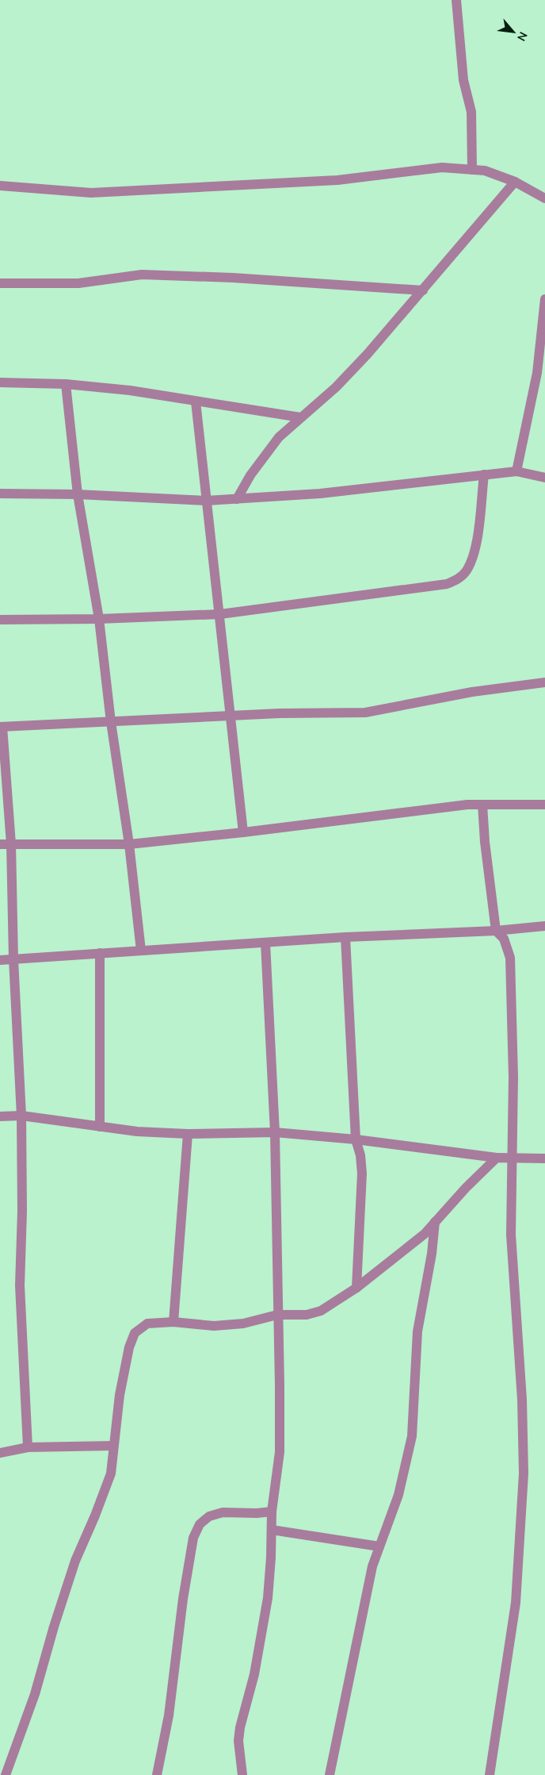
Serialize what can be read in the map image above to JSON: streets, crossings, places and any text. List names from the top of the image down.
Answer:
{
  "north": "bottom right"
}
